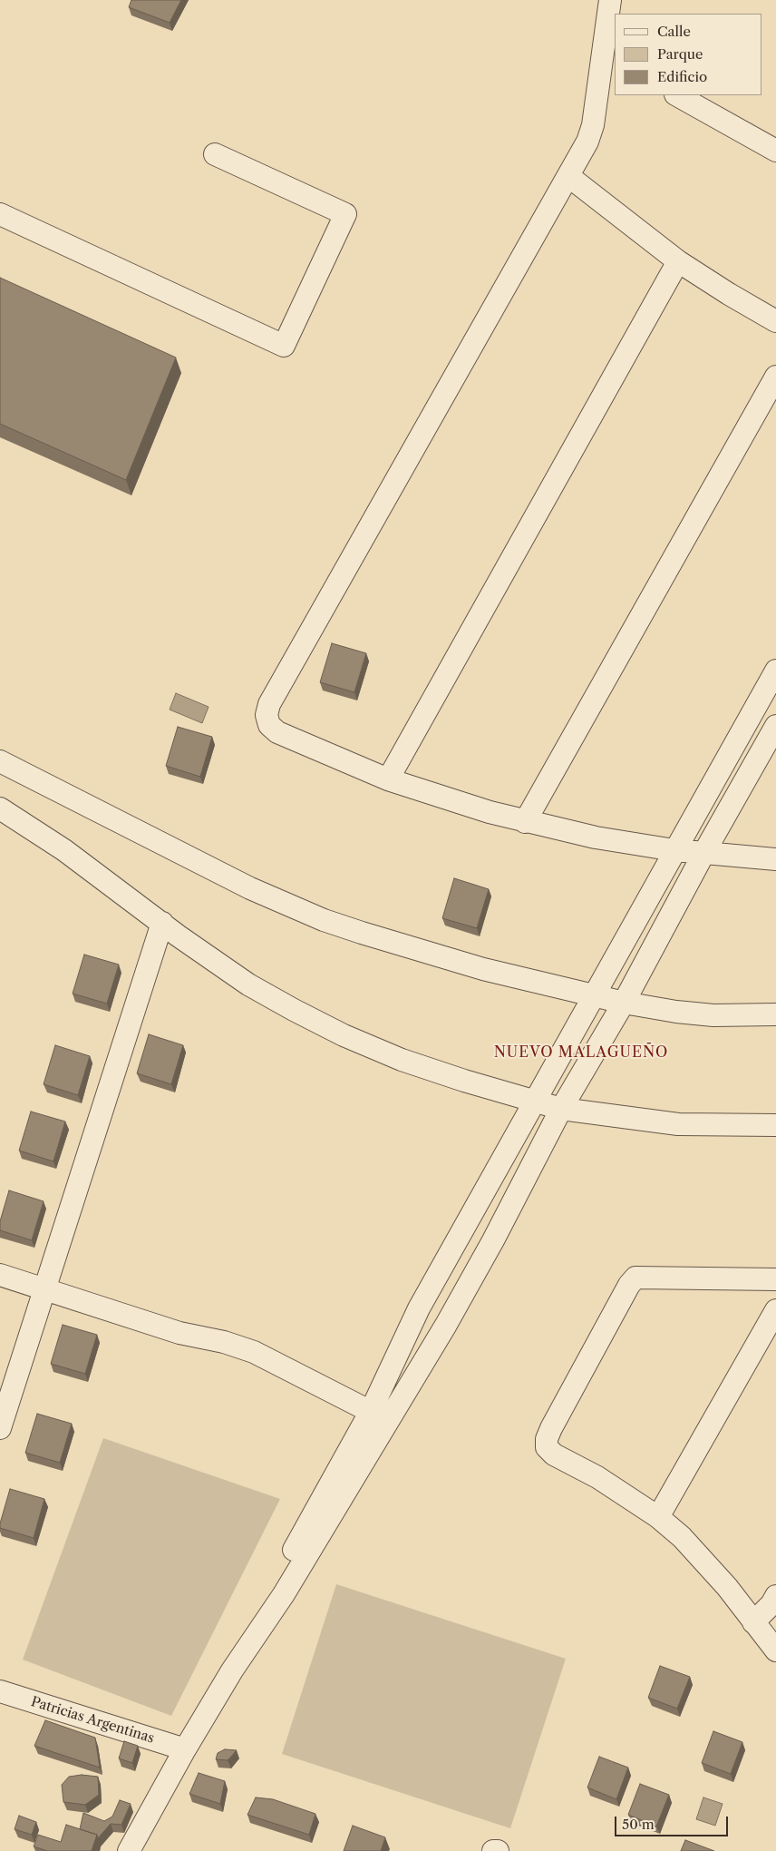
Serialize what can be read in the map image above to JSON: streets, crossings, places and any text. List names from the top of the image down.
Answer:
{
  "streets": {
    "street": ["Patricias Argentinas"]
  },
  "districts": ["NUEVO MALAGUEÑO"],
  "legend": ["Calle", "Parque", "Edificio"],
  "scale_bar": "50 m"
}
